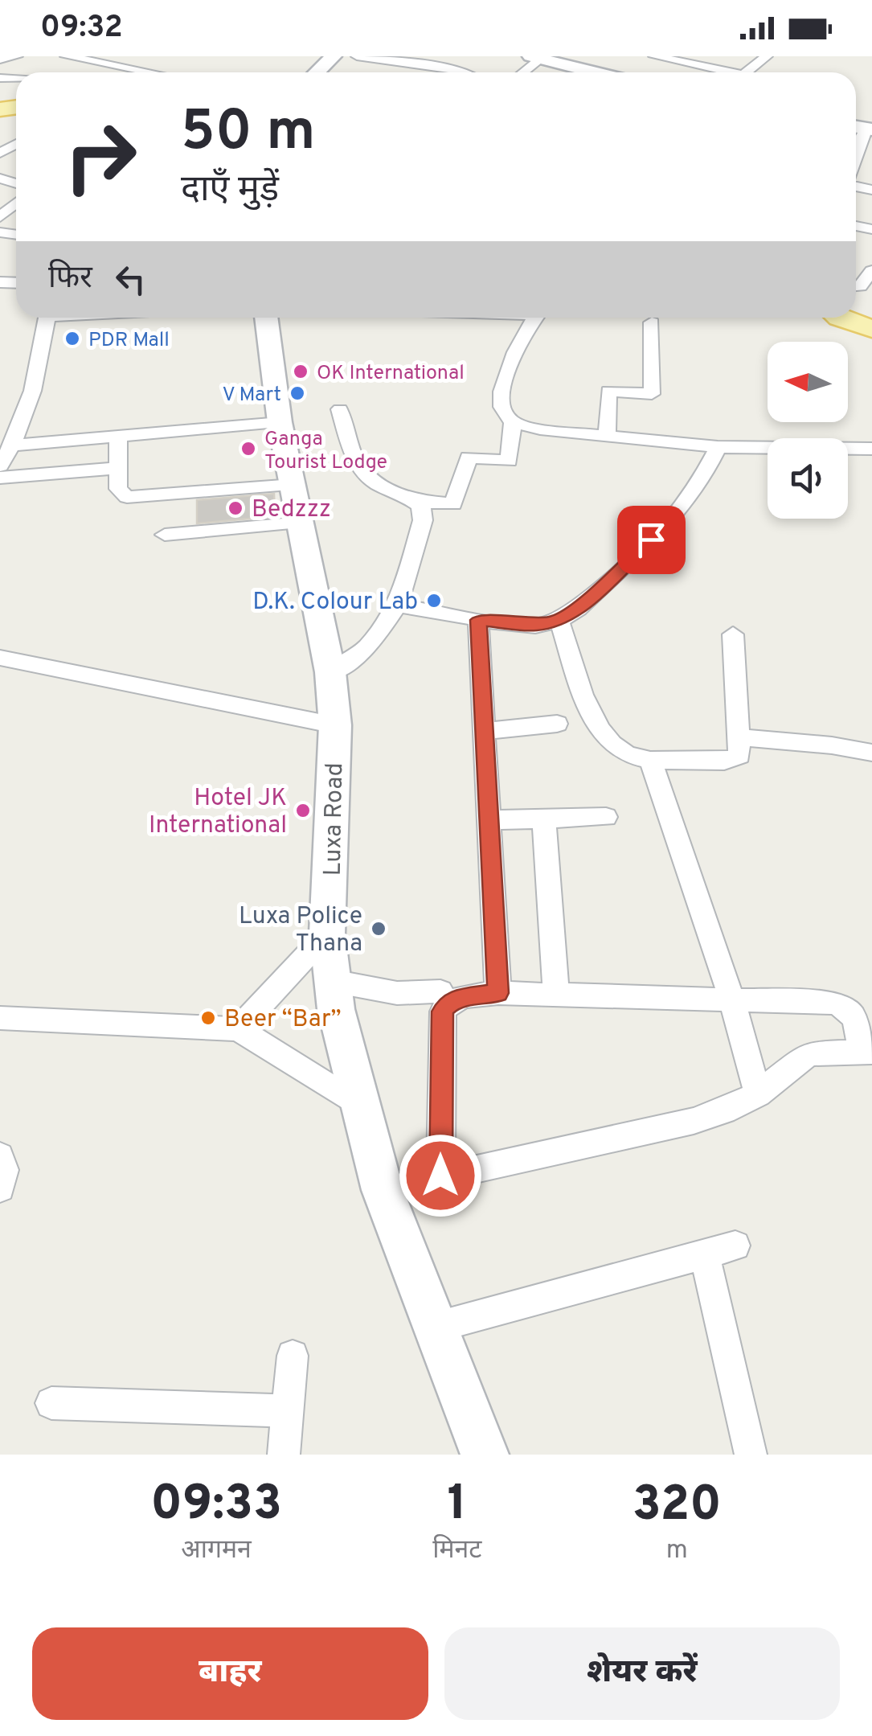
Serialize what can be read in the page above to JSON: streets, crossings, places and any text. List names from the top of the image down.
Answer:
{
  "places": [
    "PDR Mall",
    "OK International",
    "V Mart",
    "Ganga Tourist Lodge",
    "Bedzzz",
    "D.K. Colour Lab",
    "Hotel JK International",
    "Luxa Police Thana",
    "Beer “Bar”"
  ],
  "north": "left",
  "page": {
    "status": "09:32",
    "turn": ["50 m", "दाएँ मुड़ें"],
    "then": "फिर",
    "eta": [
      "09:33",
      "आगमन",
      "1",
      "मिनट",
      "320",
      "m"
    ],
    "buttons": ["बाहर", "शेयर करें"]
  }
}
